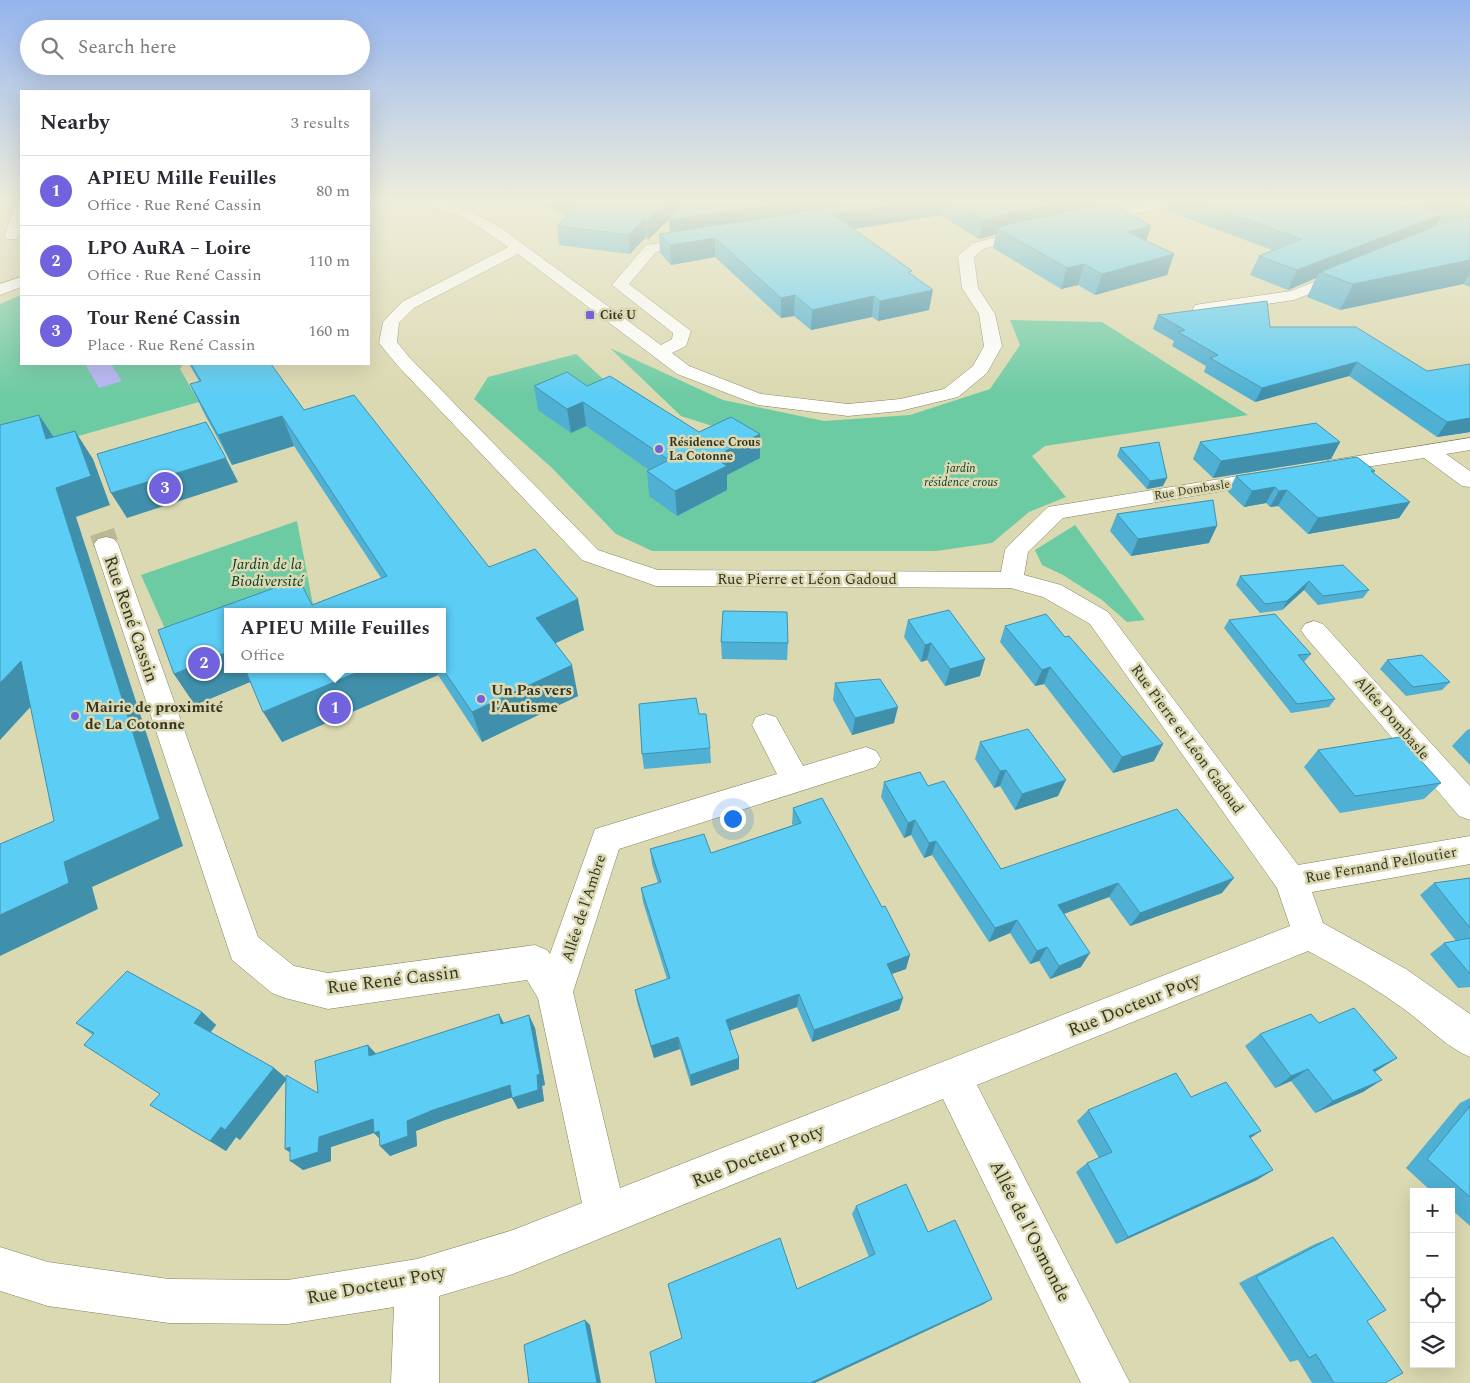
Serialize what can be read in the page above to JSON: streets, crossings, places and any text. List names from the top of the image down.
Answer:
{
  "streets": {
    "street": [
      "Rue Dombasle",
      "Rue Pierre et Léon Gadoud",
      "Rue René Cassin",
      "Allée Dombasle",
      "Rue Fernand Pelloutier",
      "Allée de l'Ambre",
      "Rue Docteur Poty",
      "Allée de l'Osmonde"
    ]
  },
  "crossings": [
    ["Rue Dombasle", "Rue Pierre et Léon Gadoud"],
    ["Rue Pierre et Léon Gadoud", "Rue Fernand Pelloutier"],
    ["Rue Pierre et Léon Gadoud", "Rue Docteur Poty"],
    ["Rue René Cassin", "Allée de l'Ambre"],
    ["Rue René Cassin", "Rue Docteur Poty"],
    ["Rue Docteur Poty", "Allée de l'Osmonde"]
  ],
  "parks": ["jardin résidence crous", "Jardin de la Biodiversité"],
  "places": {
    "transit": ["Cité U"],
    "other": ["Résidence Crous La Cotonne", "Un Pas vers l'Autisme", "Mairie de proximité de La Cotonne"]
  },
  "page": {
    "search": "Search here",
    "heading": ["Nearby", "3 results"],
    "list": [
      {
        "mark": "1",
        "name": "APIEU Mille Feuilles",
        "note": "Office · Rue René Cassin",
        "value": "80 m"
      },
      {
        "mark": "2",
        "name": "LPO AuRA – Loire",
        "note": "Office · Rue René Cassin",
        "value": "110 m"
      },
      {
        "mark": "3",
        "name": "Tour René Cassin",
        "note": "Place · Rue René Cassin",
        "value": "160 m"
      }
    ],
    "pins": ["3", "2", "1"],
    "popup": ["APIEU Mille Feuilles", "Office"],
    "map_buttons": ["+", "−"]
  }
}
